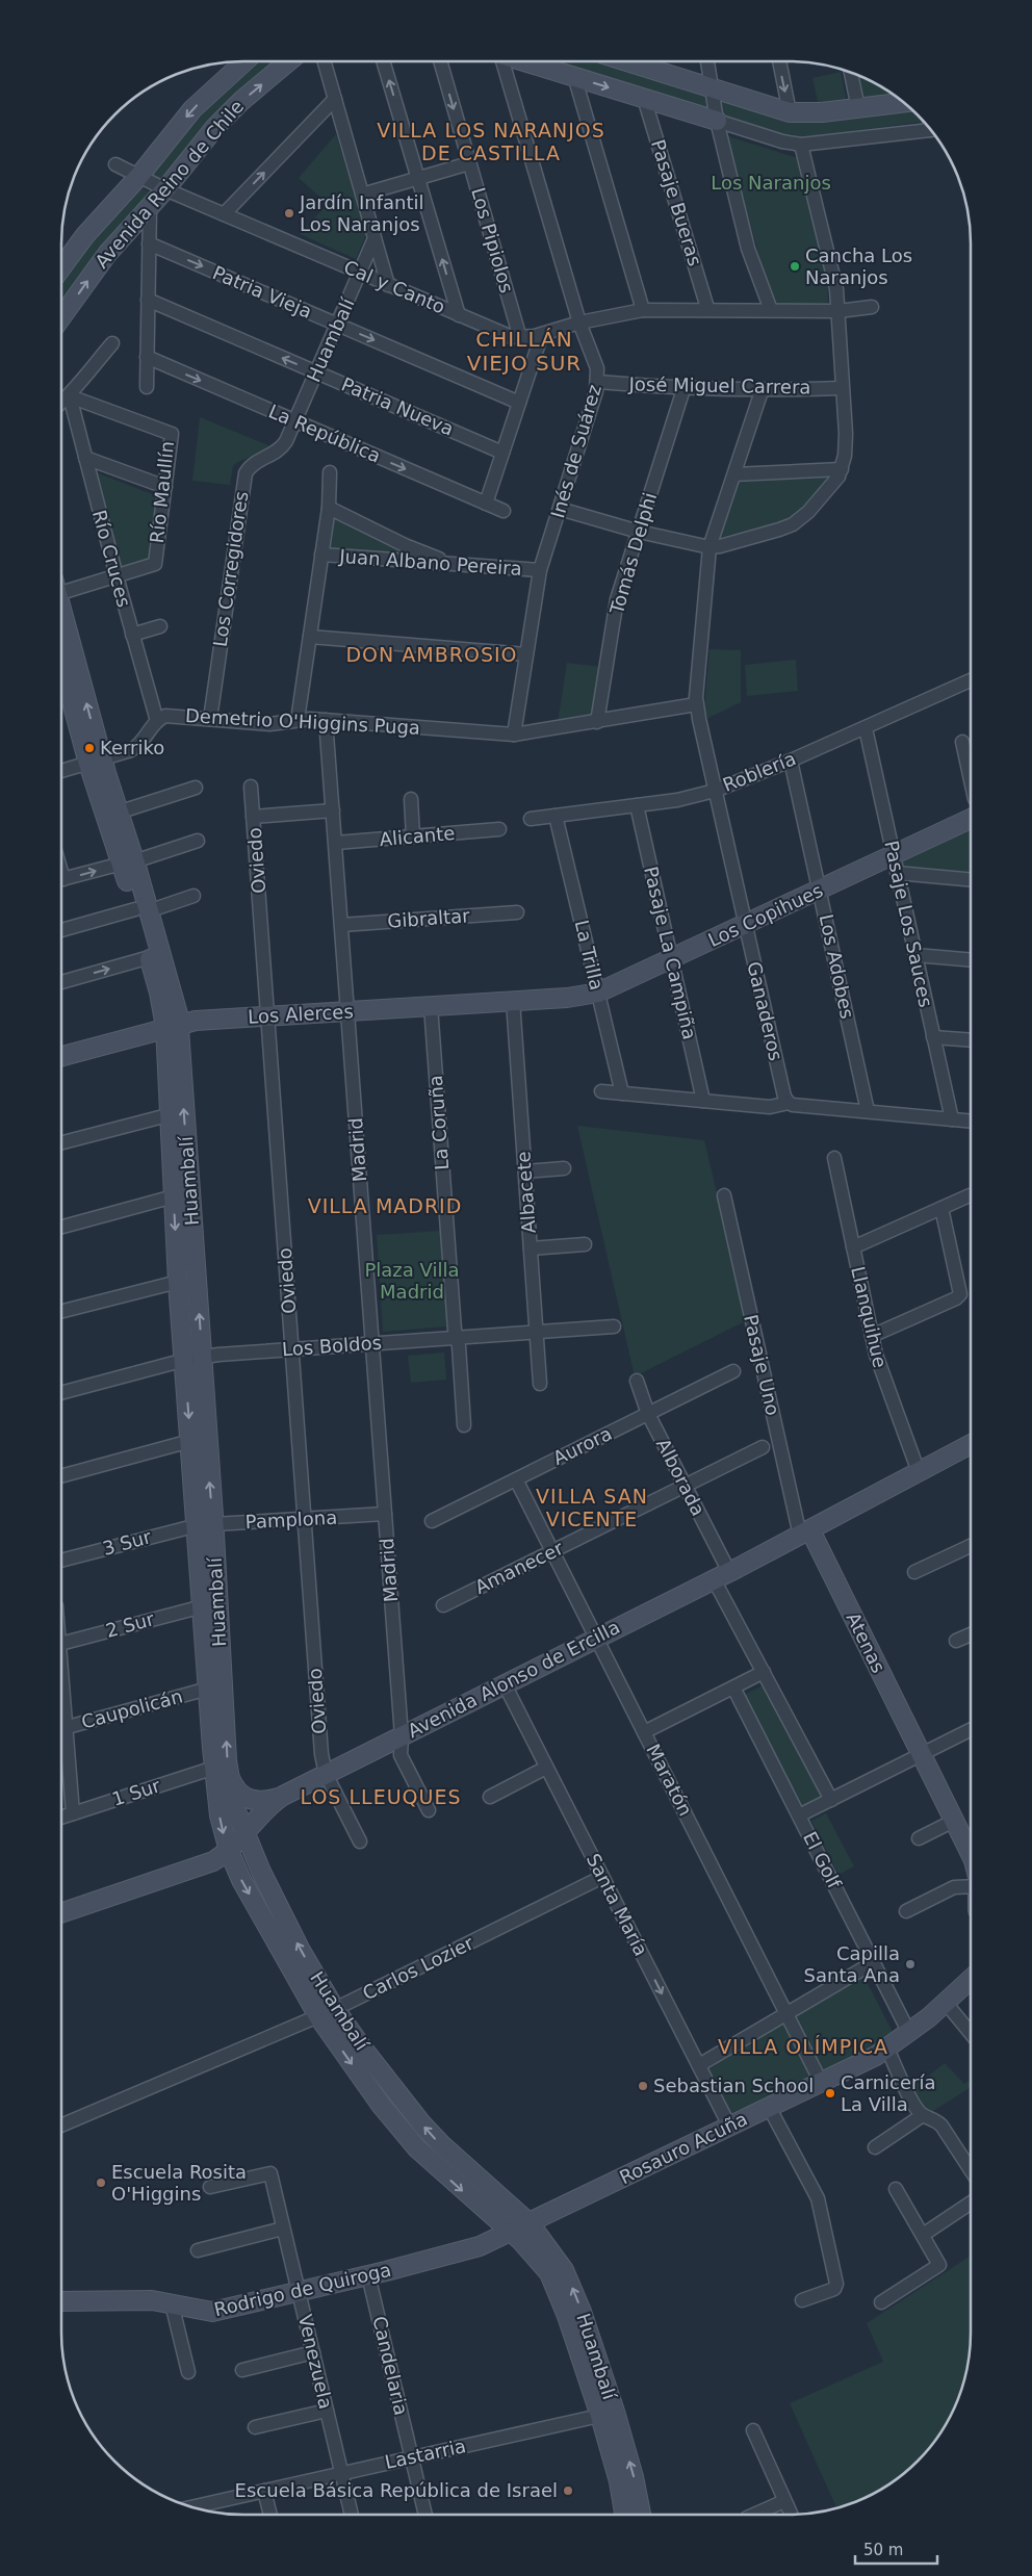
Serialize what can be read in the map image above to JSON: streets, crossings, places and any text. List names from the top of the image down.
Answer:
{
  "streets": {
    "street": [
      "Avenida Reino de Chile",
      "Pasaje Bueras",
      "Los Pipiolos",
      "Cal y Canto",
      "Patria Vieja",
      "Huambalí",
      "José Miguel Carrera",
      "Patria Nueva",
      "La República",
      "Inés de Suárez",
      "Río Maullín",
      "Tomás Delphi",
      "Río Cruces",
      "Juan Albano Pereira",
      "Los Corregidores",
      "Demetrio O'Higgins Puga",
      "Roblería",
      "Alicante",
      "Oviedo",
      "Los Copihues",
      "Gibraltar",
      "Pasaje Los Sauces",
      "Pasaje La Campiña",
      "La Trilla",
      "Los Adobes",
      "Ganaderos",
      "Los Alerces",
      "La Coruña",
      "Madrid",
      "Albacete",
      "Llanquihue",
      "Los Boldos",
      "Pasaje Uno",
      "Aurora",
      "Alborada",
      "Pamplona",
      "3 Sur",
      "Amanecer",
      "2 Sur",
      "Atenas",
      "Avenida Alonso de Ercilla",
      "Caupolicán",
      "Maratón",
      "1 Sur",
      "El Golf",
      "Santa María",
      "Carlos Lozier",
      "Rosauro Acuña",
      "Rodrigo de Quiroga",
      "Venezuela",
      "Candelaria",
      "Lastarria"
    ]
  },
  "crossings": [
    ["Avenida Reino de Chile", "Cal y Canto"],
    ["Pasaje Bueras", "Cal y Canto"],
    ["Los Pipiolos", "Cal y Canto"],
    ["Cal y Canto", "Huambalí"],
    ["Cal y Canto", "Inés de Suárez"],
    ["Patria Vieja", "Huambalí"],
    ["Huambalí", "Patria Nueva"],
    ["Huambalí", "La República"],
    ["Huambalí", "Los Corregidores"],
    ["Huambalí", "Los Alerces"],
    ["Huambalí", "Los Boldos"],
    ["Huambalí", "Pamplona"],
    ["Huambalí", "3 Sur"],
    ["Huambalí", "2 Sur"],
    ["Huambalí", "Avenida Alonso de Ercilla"],
    ["Huambalí", "Caupolicán"],
    ["Huambalí", "1 Sur"],
    ["Huambalí", "Carlos Lozier"],
    ["Huambalí", "Rosauro Acuña"],
    ["Huambalí", "Rodrigo de Quiroga"],
    ["Huambalí", "Lastarria"],
    ["José Miguel Carrera", "Inés de Suárez"],
    ["José Miguel Carrera", "Tomás Delphi"],
    ["José Miguel Carrera", "Ganaderos"],
    ["Inés de Suárez", "Juan Albano Pereira"],
    ["Inés de Suárez", "Demetrio O'Higgins Puga"],
    ["Río Maullín", "Río Cruces"],
    ["Tomás Delphi", "Demetrio O'Higgins Puga"],
    ["Río Cruces", "Demetrio O'Higgins Puga"],
    ["Los Corregidores", "Demetrio O'Higgins Puga"],
    ["Demetrio O'Higgins Puga", "Ganaderos"],
    ["Demetrio O'Higgins Puga", "Madrid"],
    ["Roblería", "Pasaje Los Sauces"],
    ["Roblería", "Pasaje La Campiña"],
    ["Roblería", "La Trilla"],
    ["Roblería", "Los Adobes"],
    ["Roblería", "Ganaderos"],
    ["Alicante", "Madrid"],
    ["Oviedo", "Los Alerces"],
    ["Oviedo", "Los Boldos"],
    ["Oviedo", "Pamplona"],
    ["Oviedo", "Avenida Alonso de Ercilla"],
    ["Los Copihues", "Pasaje Los Sauces"],
    ["Los Copihues", "Pasaje La Campiña"],
    ["Los Copihues", "La Trilla"],
    ["Los Copihues", "Los Adobes"],
    ["Los Copihues", "Ganaderos"],
    ["Los Copihues", "Los Alerces"],
    ["Gibraltar", "Madrid"],
    ["Los Alerces", "La Coruña"],
    ["Los Alerces", "Madrid"],
    ["Los Alerces", "Albacete"],
    ["La Coruña", "Los Boldos"],
    ["Madrid", "Los Boldos"],
    ["Madrid", "Pamplona"],
    ["Madrid", "Avenida Alonso de Ercilla"],
    ["Albacete", "Los Boldos"],
    ["Llanquihue", "Avenida Alonso de Ercilla"],
    ["Pasaje Uno", "Atenas"],
    ["Pasaje Uno", "Avenida Alonso de Ercilla"],
    ["Aurora", "Alborada"],
    ["Aurora", "Maratón"],
    ["Alborada", "Amanecer"],
    ["Alborada", "Avenida Alonso de Ercilla"],
    ["Pamplona", "3 Sur"],
    ["Amanecer", "Maratón"],
    ["Atenas", "Avenida Alonso de Ercilla"],
    ["Avenida Alonso de Ercilla", "Maratón"],
    ["Avenida Alonso de Ercilla", "Santa María"],
    ["Maratón", "Rosauro Acuña"],
    ["El Golf", "Rosauro Acuña"],
    ["Santa María", "Carlos Lozier"],
    ["Santa María", "Rosauro Acuña"],
    ["Rosauro Acuña", "Rodrigo de Quiroga"],
    ["Rodrigo de Quiroga", "Venezuela"],
    ["Rodrigo de Quiroga", "Candelaria"],
    ["Venezuela", "Lastarria"],
    ["Candelaria", "Lastarria"]
  ],
  "one_way": ["Patria Vieja", "Patria Nueva", "Santa María"],
  "districts": [
    "VILLA LOS NARANJOS DE CASTILLA",
    "CHILLÁN VIEJO SUR",
    "DON AMBROSIO",
    "VILLA MADRID",
    "VILLA SAN VICENTE",
    "LOS LLEUQUES",
    "VILLA OLÍMPICA"
  ],
  "parks": ["Los Naranjos", "Plaza Villa Madrid"],
  "places": [
    "Jardín Infantil Los Naranjos",
    "Cancha Los Naranjos",
    "Kerriko",
    "Capilla Santa Ana",
    "Sebastian School",
    "Carnicería La Villa",
    "Escuela Rosita O'Higgins",
    "Escuela Básica República de Israel"
  ],
  "scale_bar": "50 m"
}
